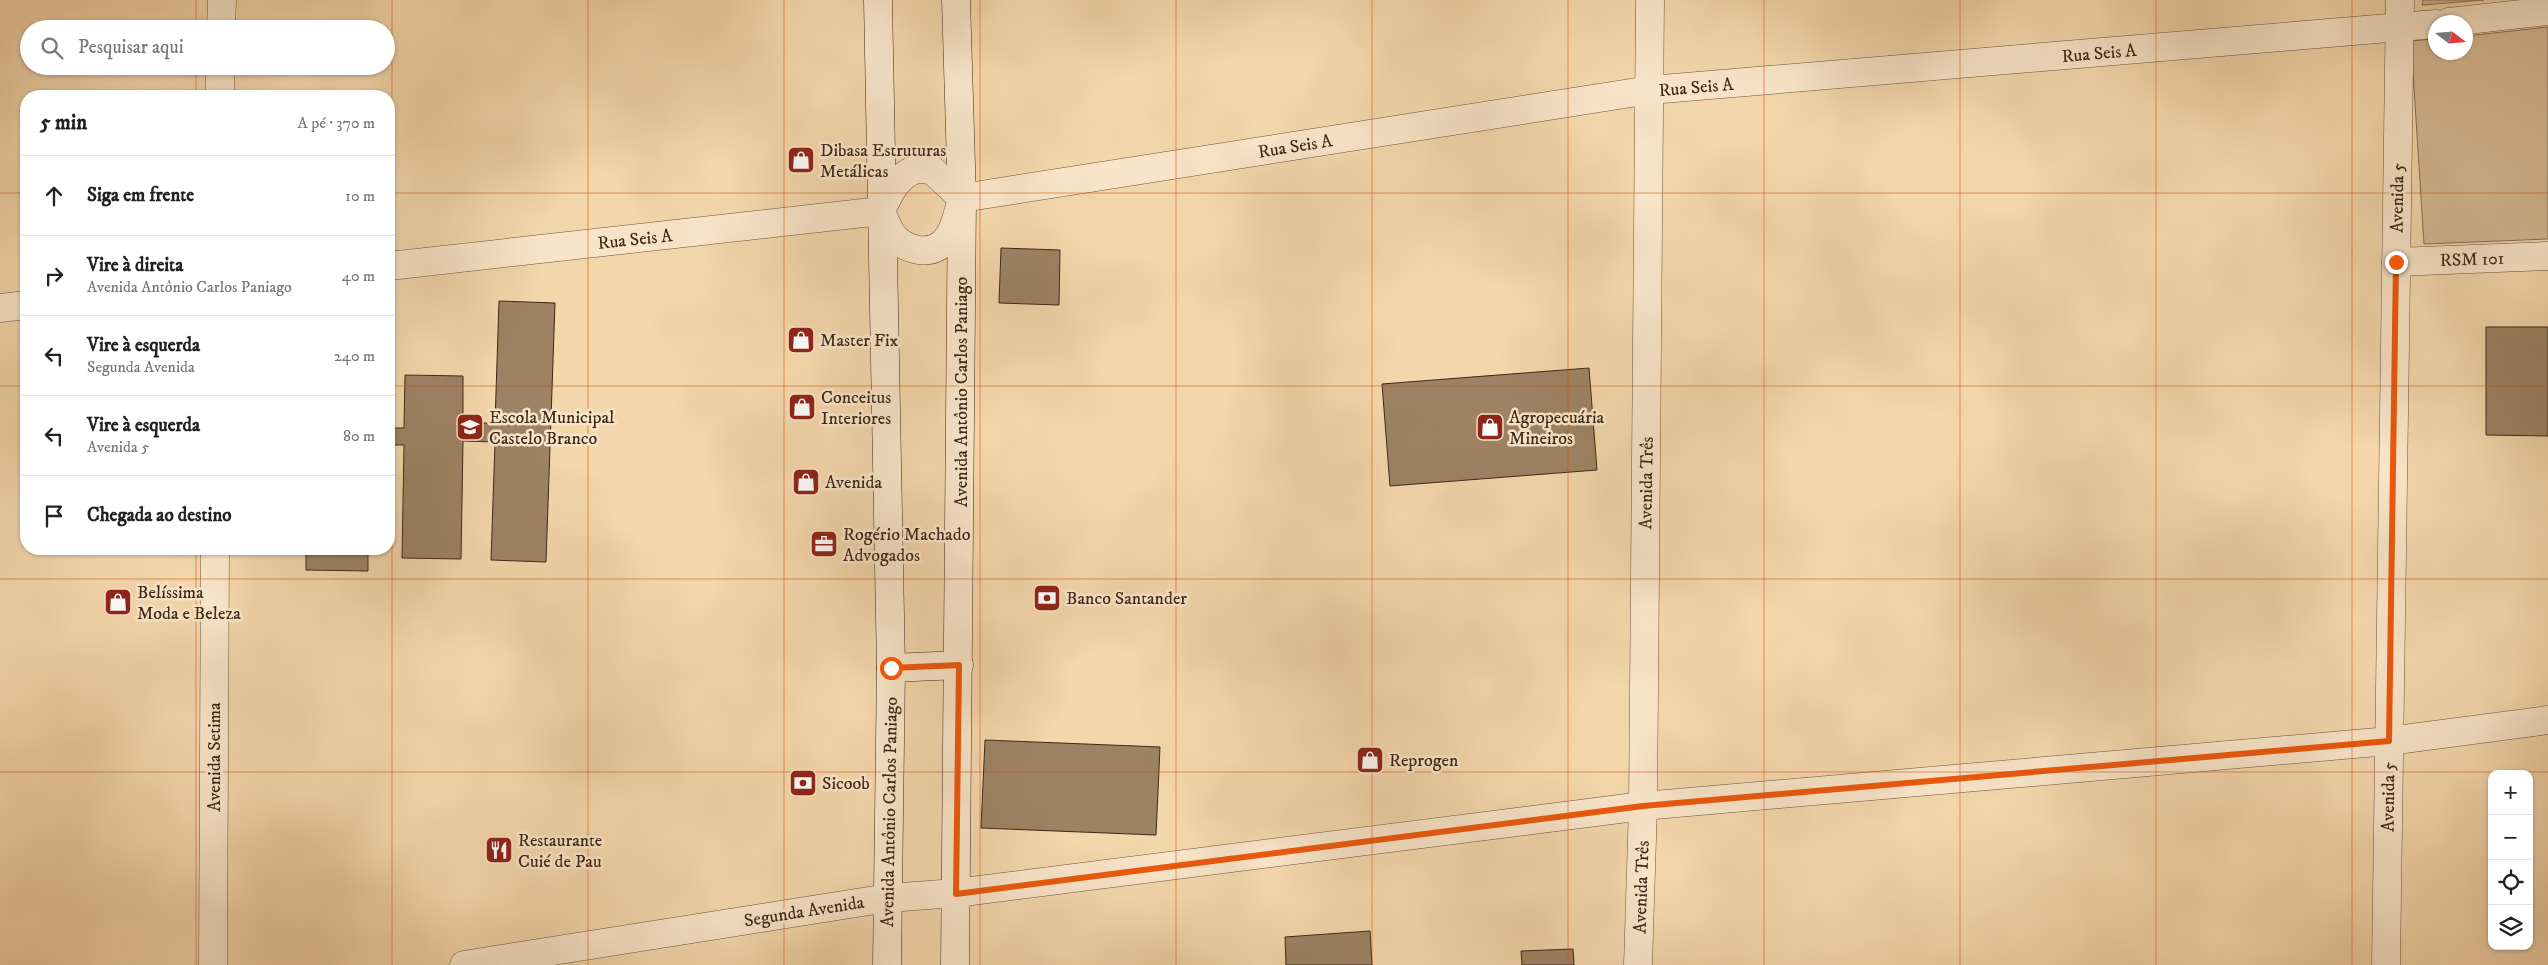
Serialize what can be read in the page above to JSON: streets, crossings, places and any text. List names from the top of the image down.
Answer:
{
  "streets": {
    "street": [
      "Rua Seis A",
      "Avenida 5",
      "RSM 101",
      "Avenida Antônio Carlos Paniago",
      "Avenida Três",
      "Avenida Setima",
      "Segunda Avenida"
    ]
  },
  "crossings": [
    ["Rua Seis A", "Avenida 5"],
    ["Rua Seis A", "Avenida Antônio Carlos Paniago"],
    ["Rua Seis A", "Avenida Três"],
    ["Avenida 5", "RSM 101"],
    ["Avenida 5", "Segunda Avenida"],
    ["Avenida Antônio Carlos Paniago", "Segunda Avenida"],
    ["Avenida Três", "Segunda Avenida"]
  ],
  "places": {
    "shop": [
      "Dibasa Estruturas Metálicas",
      "Master Fix",
      "Conceitus Interiores",
      "Agropecuária Mineiros",
      "Avenida",
      "Belíssima Moda e Beleza",
      "Reprogen"
    ],
    "school or university": ["Escola Municipal Castelo Branco"],
    "office": ["Rogério Machado Advogados"],
    "bank": ["Banco Santander", "Sicoob"],
    "restaurant": ["Restaurante Cuié de Pau"]
  },
  "north": "right",
  "page": {
    "search": "Pesquisar aqui",
    "heading": ["5 min", "A pé · 370 m"],
    "list": [
      ["Siga em frente", "10 m"],
      ["Vire à direita", "Avenida Antônio Carlos Paniago", "40 m"],
      ["Vire à esquerda", "Segunda Avenida", "240 m"],
      ["Vire à esquerda", "Avenida 5", "80 m"],
      "Chegada ao destino"
    ],
    "map_buttons": ["+", "−"]
  }
}
